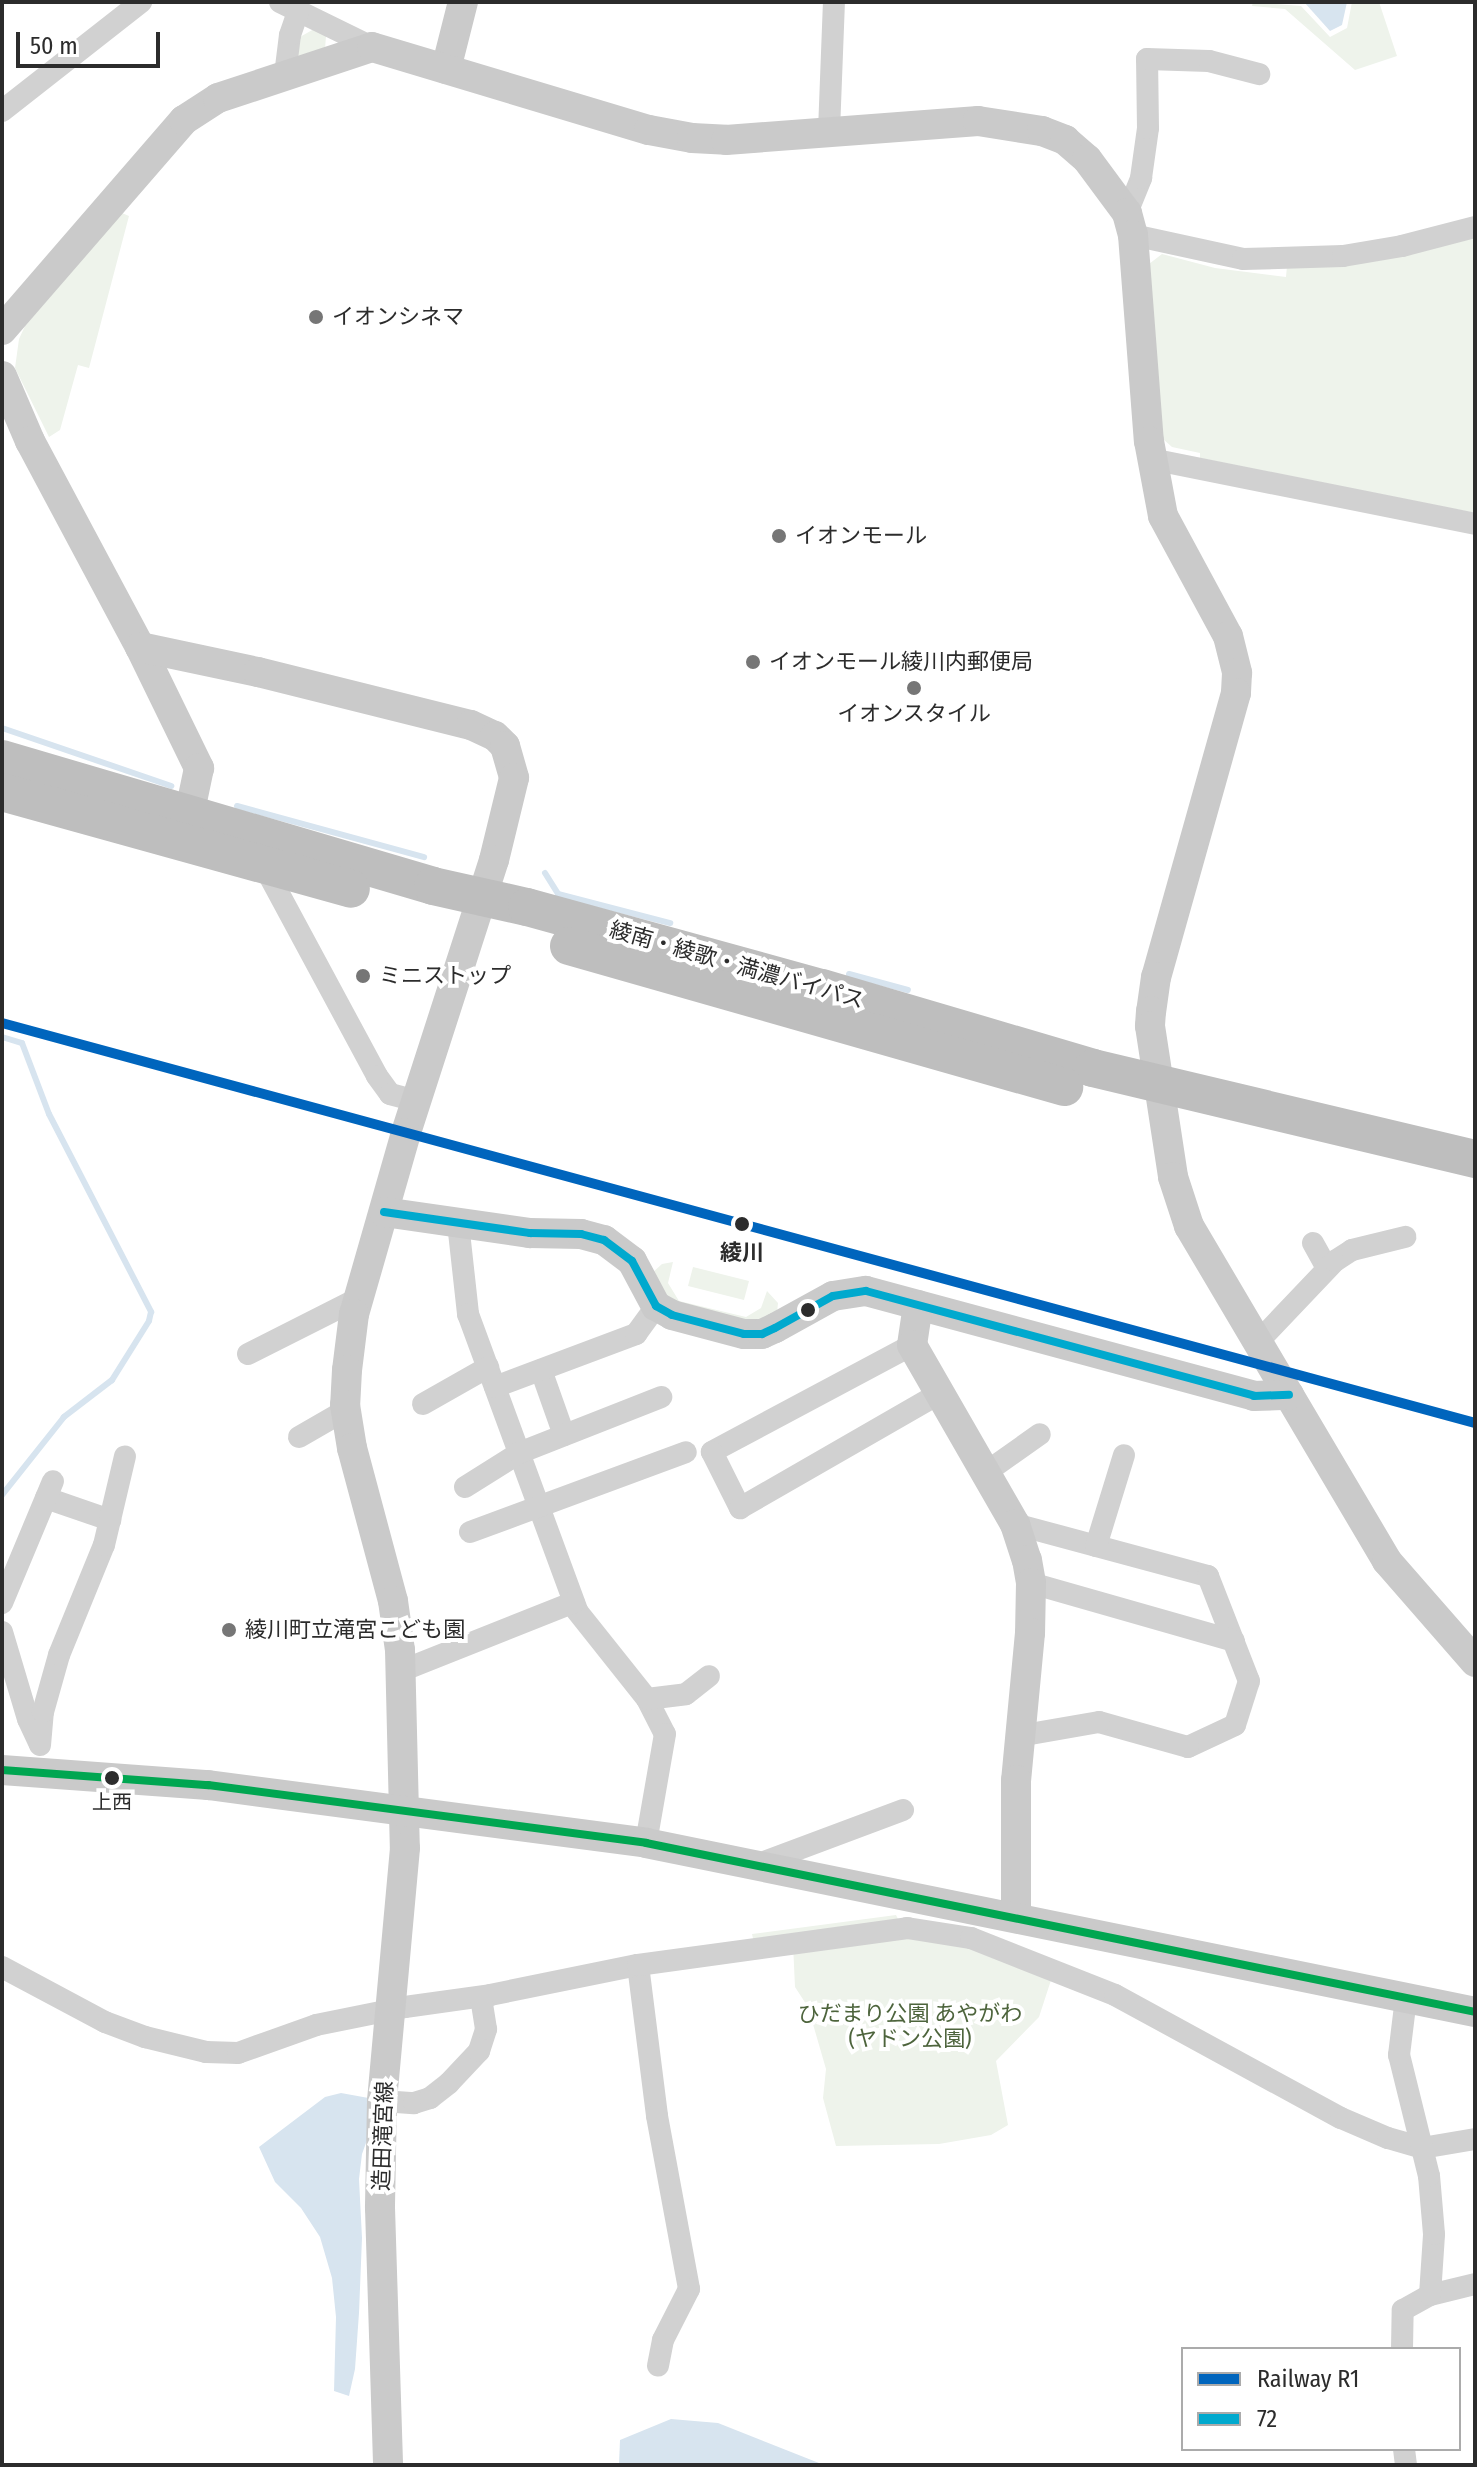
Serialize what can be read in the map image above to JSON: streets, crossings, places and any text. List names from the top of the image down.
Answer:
{
  "streets": {
    "highway": ["綾南・綾歌・満濃バイパス"],
    "street": ["造田滝宮線"]
  },
  "crossings": [
    ["綾南・綾歌・満濃バイパス", "造田滝宮線"]
  ],
  "parks": ["ひだまり公園 あやがわ (ヤドン公園)"],
  "places": [
    "イオンシネマ",
    "イオンモール",
    "イオンモール綾川内郵便局",
    "イオンスタイル",
    "ミニストップ",
    "綾川",
    "綾川町立滝宮こども園",
    "上西"
  ],
  "lines": ["rail line R1", "transit line 72"],
  "legend": ["Railway R1", "72"],
  "scale_bar": "50 m"
}
